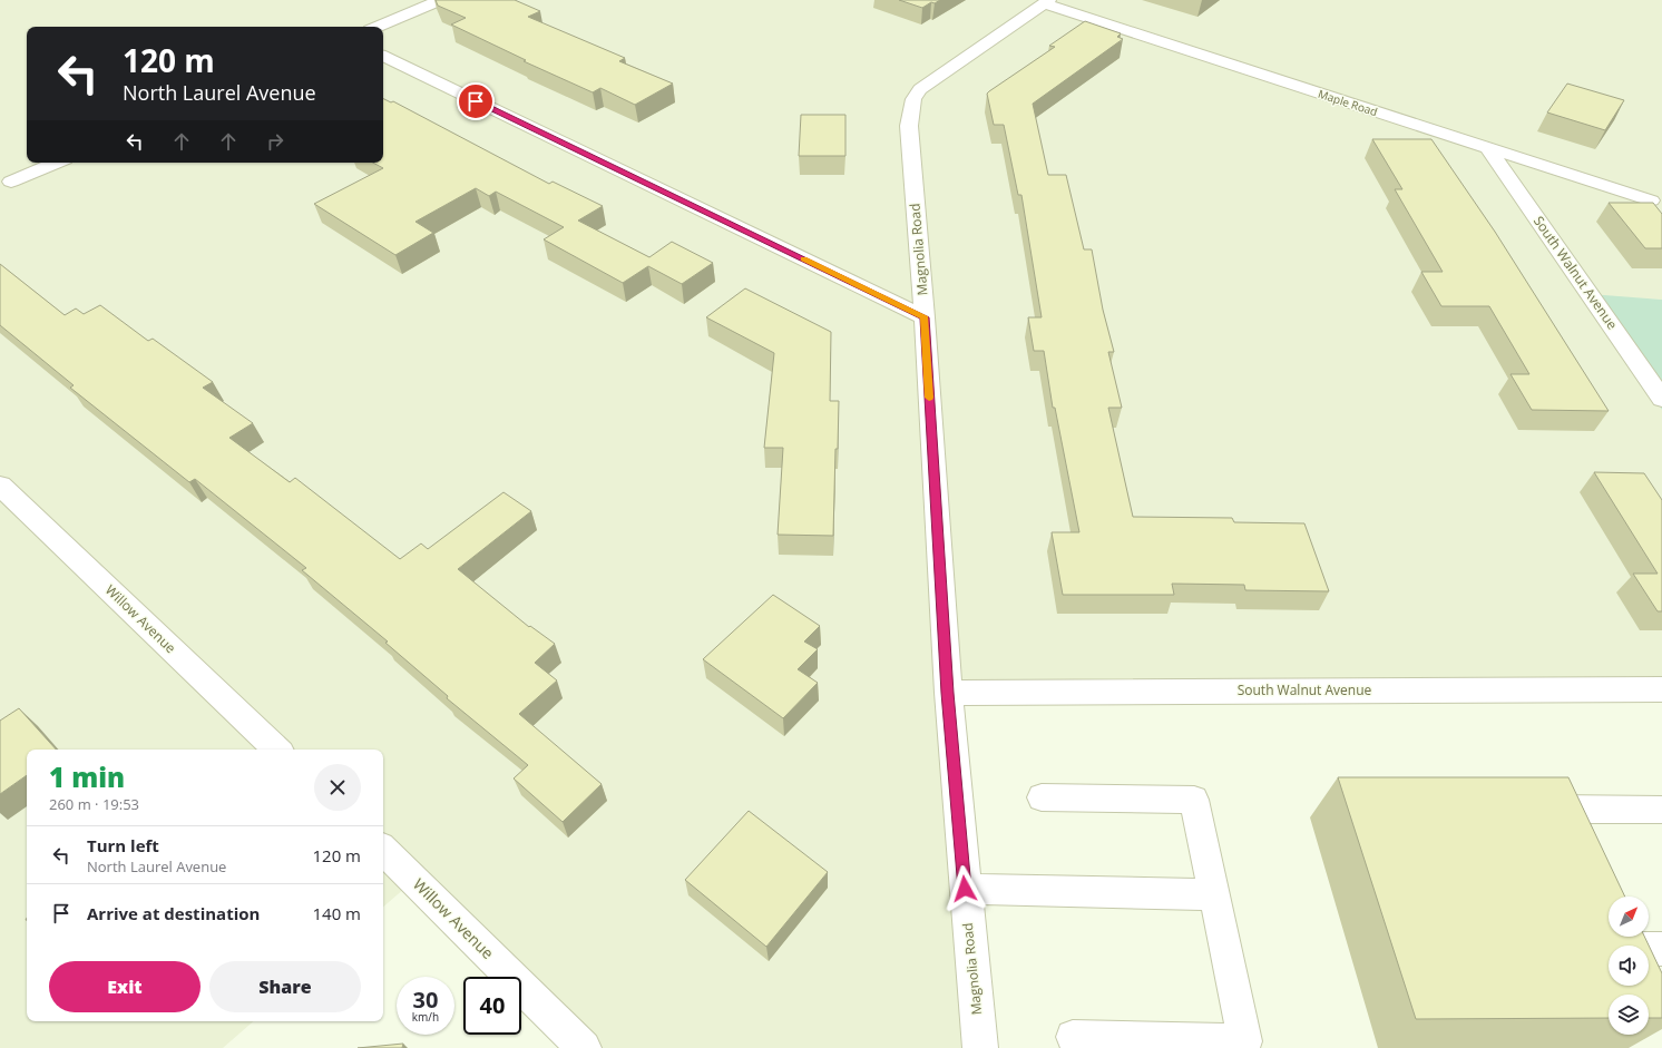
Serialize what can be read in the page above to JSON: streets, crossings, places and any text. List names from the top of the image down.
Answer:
{
  "streets": {
    "street": [
      "Maple Road",
      "Magnolia Road",
      "South Walnut Avenue",
      "Willow Avenue"
    ]
  },
  "crossings": [
    ["Maple Road", "Magnolia Road"],
    ["Maple Road", "South Walnut Avenue"],
    ["Magnolia Road", "South Walnut Avenue"]
  ],
  "north": "top right",
  "page": {
    "turn": ["120 m", "North Laurel Avenue"],
    "heading": ["1 min", "260 m · 19:53"],
    "list": [
      {
        "name": "Turn left",
        "note": "North Laurel Avenue",
        "value": "120 m"
      },
      {
        "name": "Arrive at destination",
        "value": "140 m"
      }
    ],
    "buttons": ["Exit", "Share"],
    "speed": "30 km/h",
    "limit": "40"
  }
}
